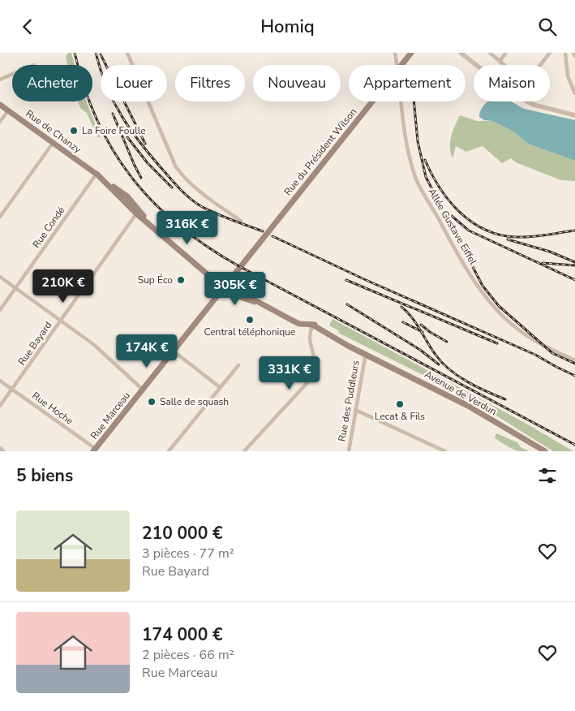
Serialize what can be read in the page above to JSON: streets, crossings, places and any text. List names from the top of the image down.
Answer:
{
  "streets": {
    "main road": [
      "Rue de Chanzy",
      "Rue du Président Wilson",
      "Avenue de Verdun",
      "Rue Marceau"
    ],
    "street": [
      "Allée Gustave Eiffel",
      "Rue Condé",
      "Rue Bayard",
      "Rue des Puddleurs",
      "Rue Hoche"
    ]
  },
  "crossings": [
    ["Rue de Chanzy", "Rue Condé"],
    ["Rue de Chanzy", "Rue Bayard"],
    ["Rue de Chanzy", "Avenue de Verdun"],
    ["Rue de Chanzy", "Rue Marceau"],
    ["Rue du Président Wilson", "Rue Marceau"],
    ["Rue Bayard", "Rue Hoche"],
    ["Avenue de Verdun", "Rue des Puddleurs"],
    ["Avenue de Verdun", "Rue Marceau"],
    ["Rue Hoche", "Rue Marceau"]
  ],
  "places": [
    "La Foire Foulle",
    "Sup Éco",
    "Central téléphonique",
    "Salle de squash",
    "Lecat & Fils"
  ],
  "page": {
    "header": "Homiq",
    "chip": [
      "Acheter",
      "Louer",
      "Filtres",
      "Nouveau",
      "Appartement",
      "Maison"
    ],
    "price": [
      "316K €",
      "210K €",
      "305K €",
      "174K €",
      "331K €"
    ],
    "heading": "5 biens",
    "list": [
      {
        "name": "210 000 €",
        "note": "3 pièces · 77 m² · Rue Bayard"
      },
      {
        "name": "174 000 €",
        "note": "2 pièces · 66 m² · Rue Marceau"
      }
    ]
  }
}
